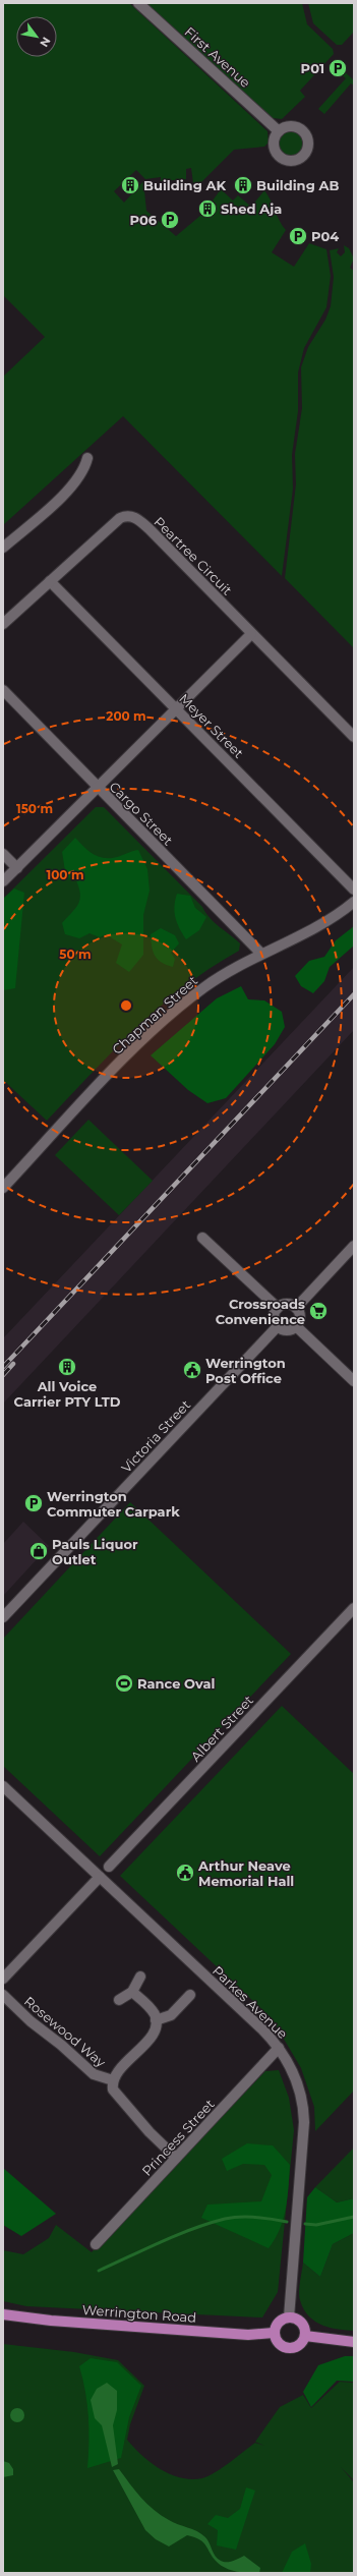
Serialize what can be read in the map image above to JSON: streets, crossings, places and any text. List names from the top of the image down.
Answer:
{
  "streets": {
    "main road": ["Werrington Road"],
    "street": [
      "First Avenue",
      "Peartree Circuit",
      "Meyer Street",
      "Cargo Street",
      "Chapman Street",
      "Victoria Street",
      "Albert Street",
      "Parkes Avenue",
      "Rosewood Way",
      "Princess Street"
    ]
  },
  "crossings": [
    ["Peartree Circuit", "Meyer Street"],
    ["Cargo Street", "Chapman Street"],
    ["Parkes Avenue", "Princess Street"],
    ["Parkes Avenue", "Werrington Road"]
  ],
  "places": {
    "parking": [
      "P01",
      "P06",
      "P04",
      "Werrington Commuter Carpark"
    ],
    "building": [
      "Building AK",
      "Building AB",
      "Shed Aja",
      "All Voice Carrier PTY LTD"
    ],
    "supermarket": ["Crossroads Convenience"],
    "public building": ["Werrington Post Office", "Arthur Neave Memorial Hall"],
    "shop": ["Pauls Liquor Outlet"],
    "sports": ["Rance Oval"]
  },
  "north": "bottom right",
  "rings": [
    "200 m",
    "150 m",
    "100 m",
    "50 m"
  ]
}
